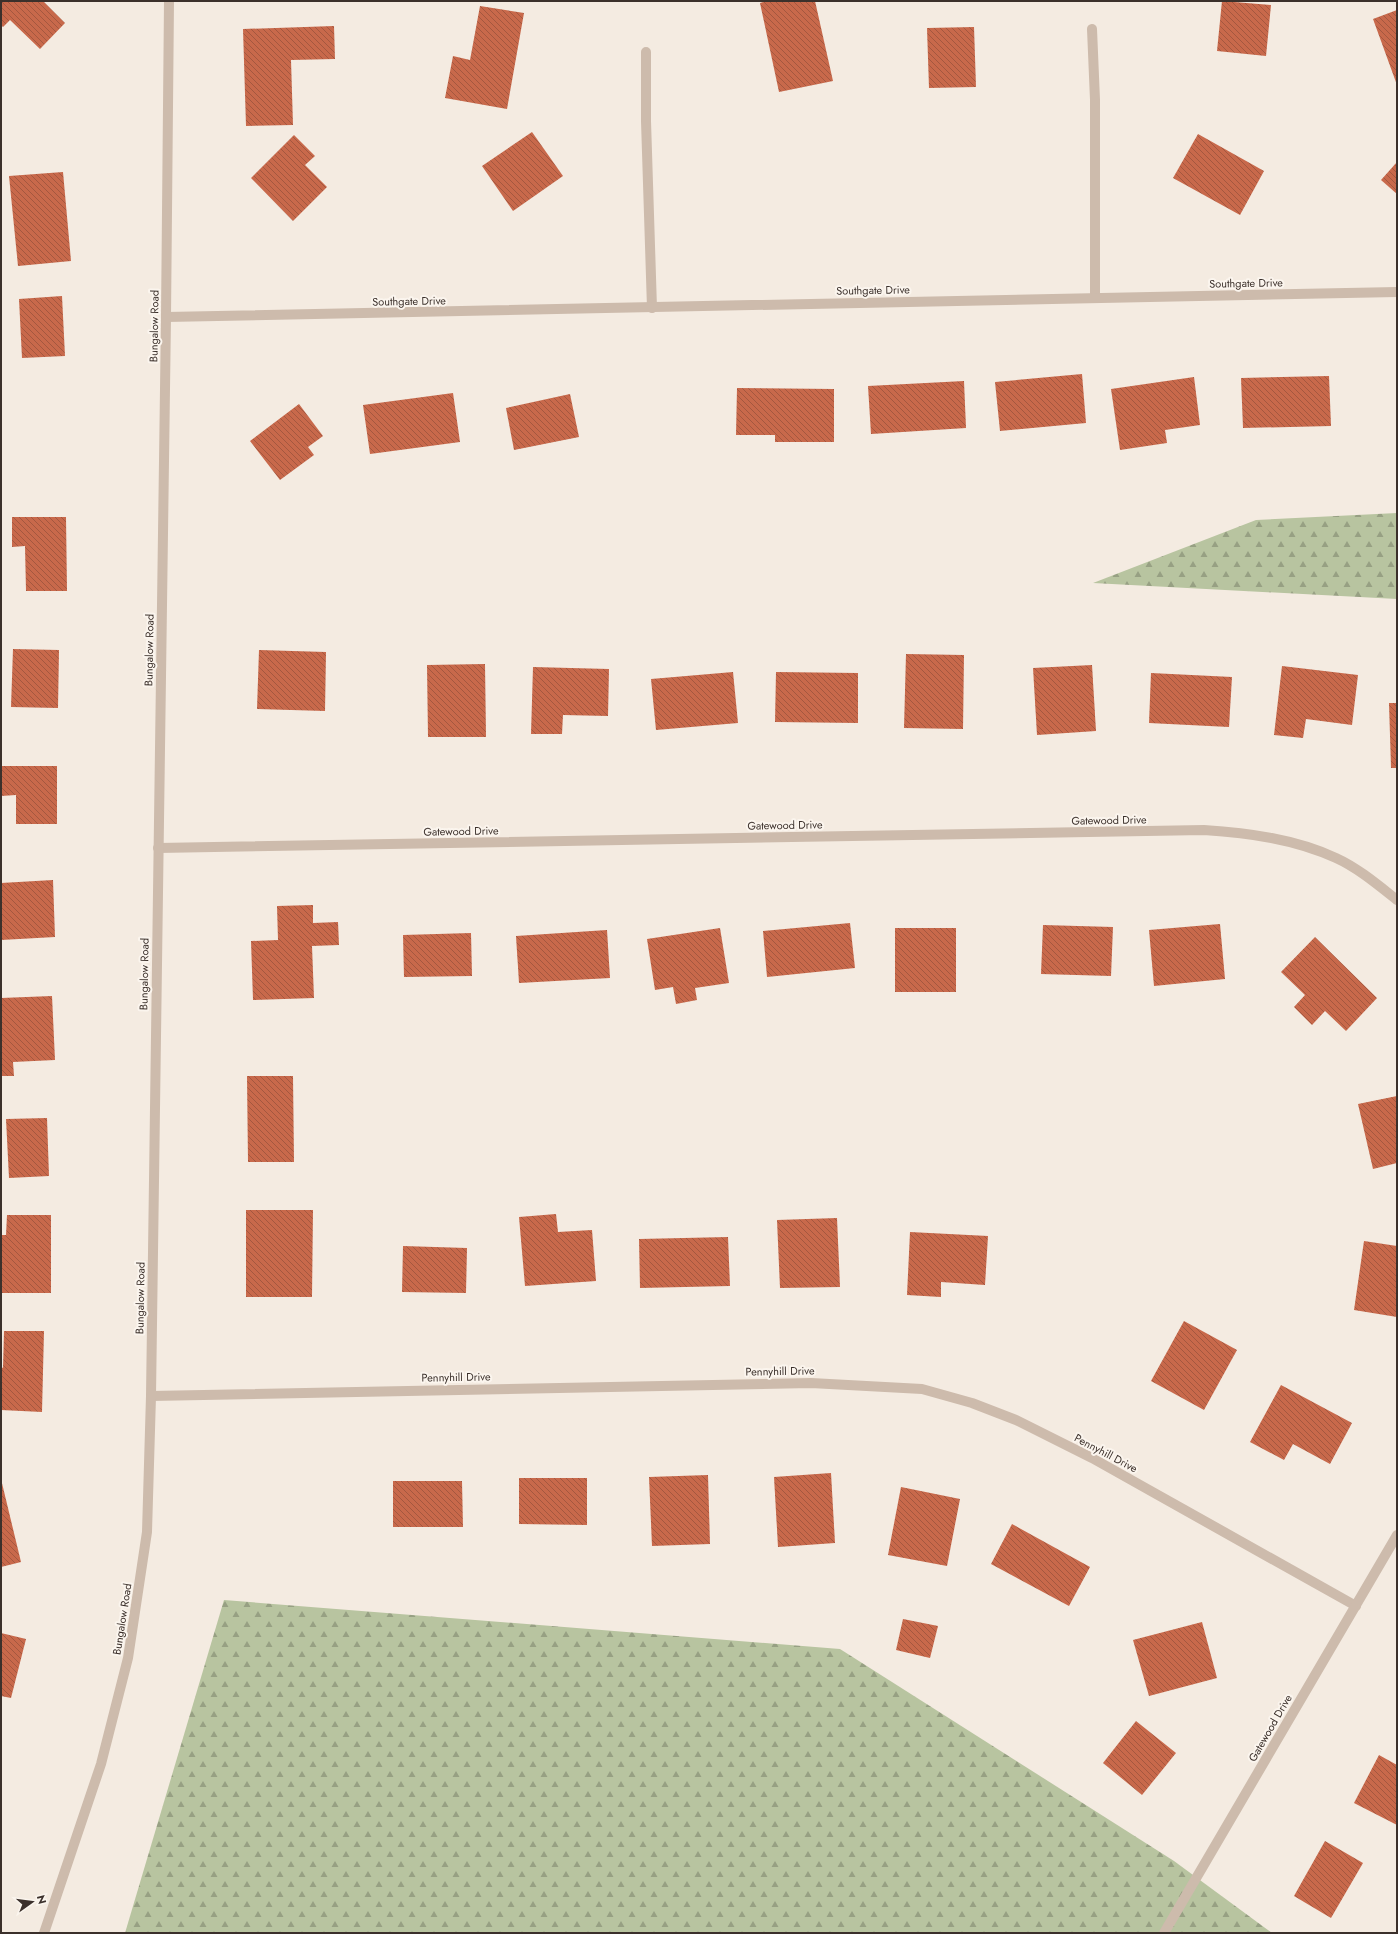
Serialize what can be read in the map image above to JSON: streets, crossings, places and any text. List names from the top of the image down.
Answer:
{
  "streets": {
    "street": [
      "Southgate Drive",
      "Bungalow Road",
      "Gatewood Drive",
      "Pennyhill Drive"
    ]
  },
  "crossings": [
    ["Southgate Drive", "Bungalow Road"],
    ["Bungalow Road", "Gatewood Drive"],
    ["Bungalow Road", "Pennyhill Drive"],
    ["Gatewood Drive", "Pennyhill Drive"]
  ],
  "north": "right"
}
